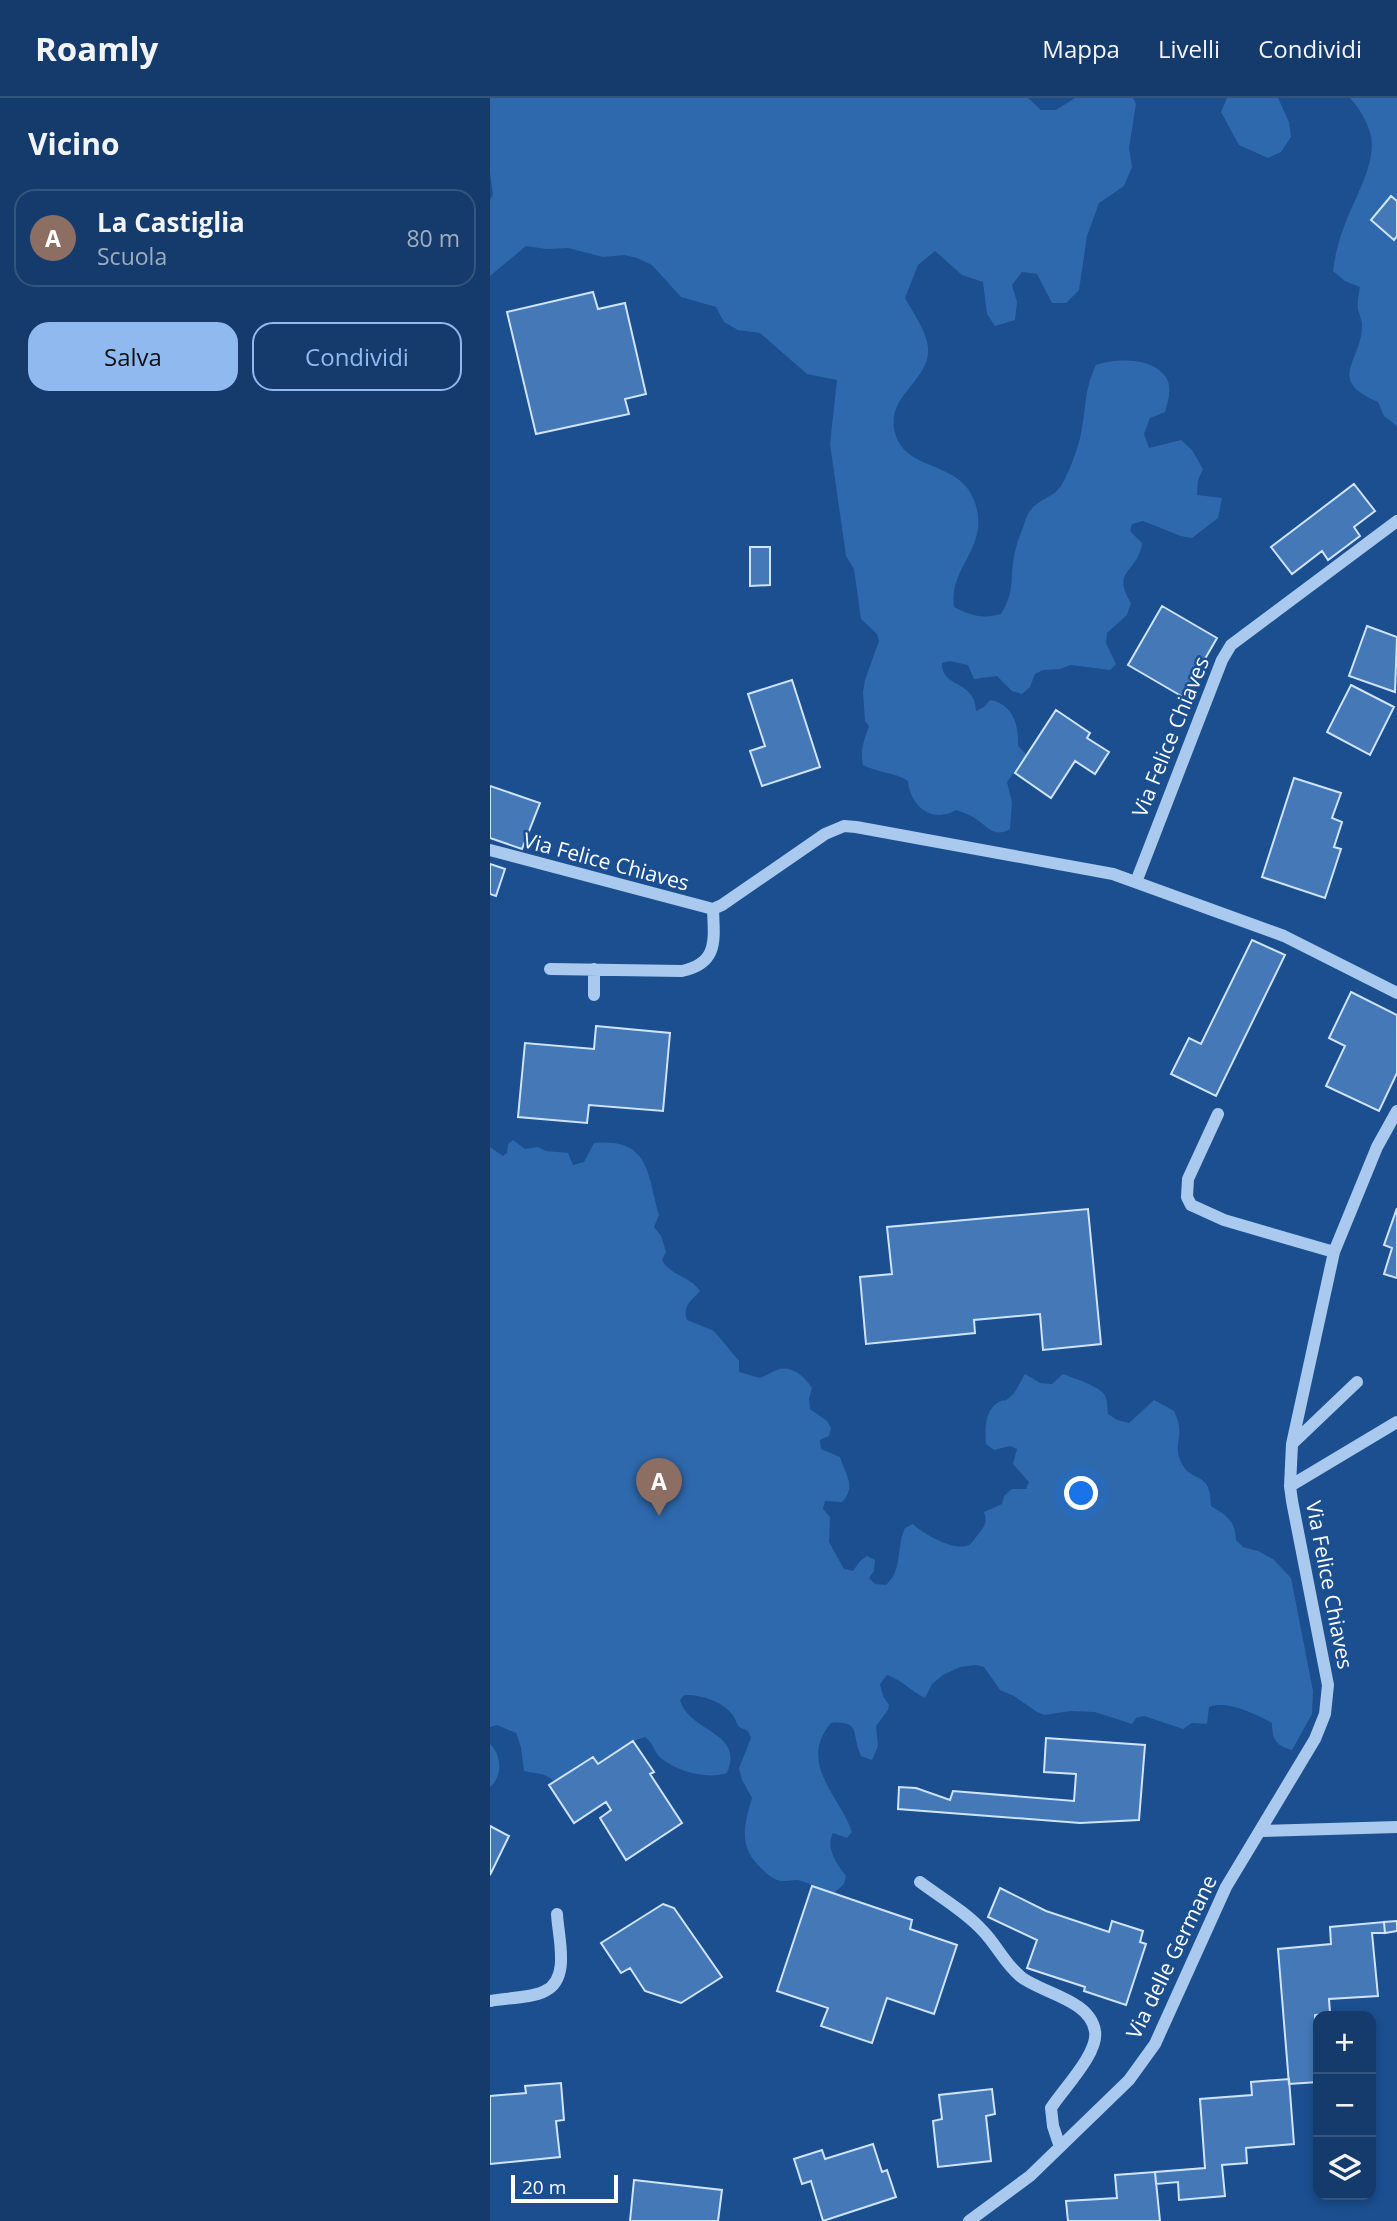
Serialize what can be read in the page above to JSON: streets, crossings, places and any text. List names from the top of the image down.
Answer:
{
  "streets": {
    "street": ["Via Felice Chiaves", "Via delle Germane"]
  },
  "crossings": [
    ["Via Felice Chiaves", "Via delle Germane"]
  ],
  "scale_bar": "20 m",
  "page": {
    "header": "Roamly",
    "nav": ["Mappa", "Livelli", "Condividi"],
    "heading": "Vicino",
    "list": [
      {
        "mark": "A",
        "name": "La Castiglia",
        "note": "Scuola",
        "value": "80 m"
      }
    ],
    "buttons": ["Salva", "Condividi"],
    "pins": "A",
    "map_buttons": ["+", "−"],
    "scale": "20 m"
  }
}
